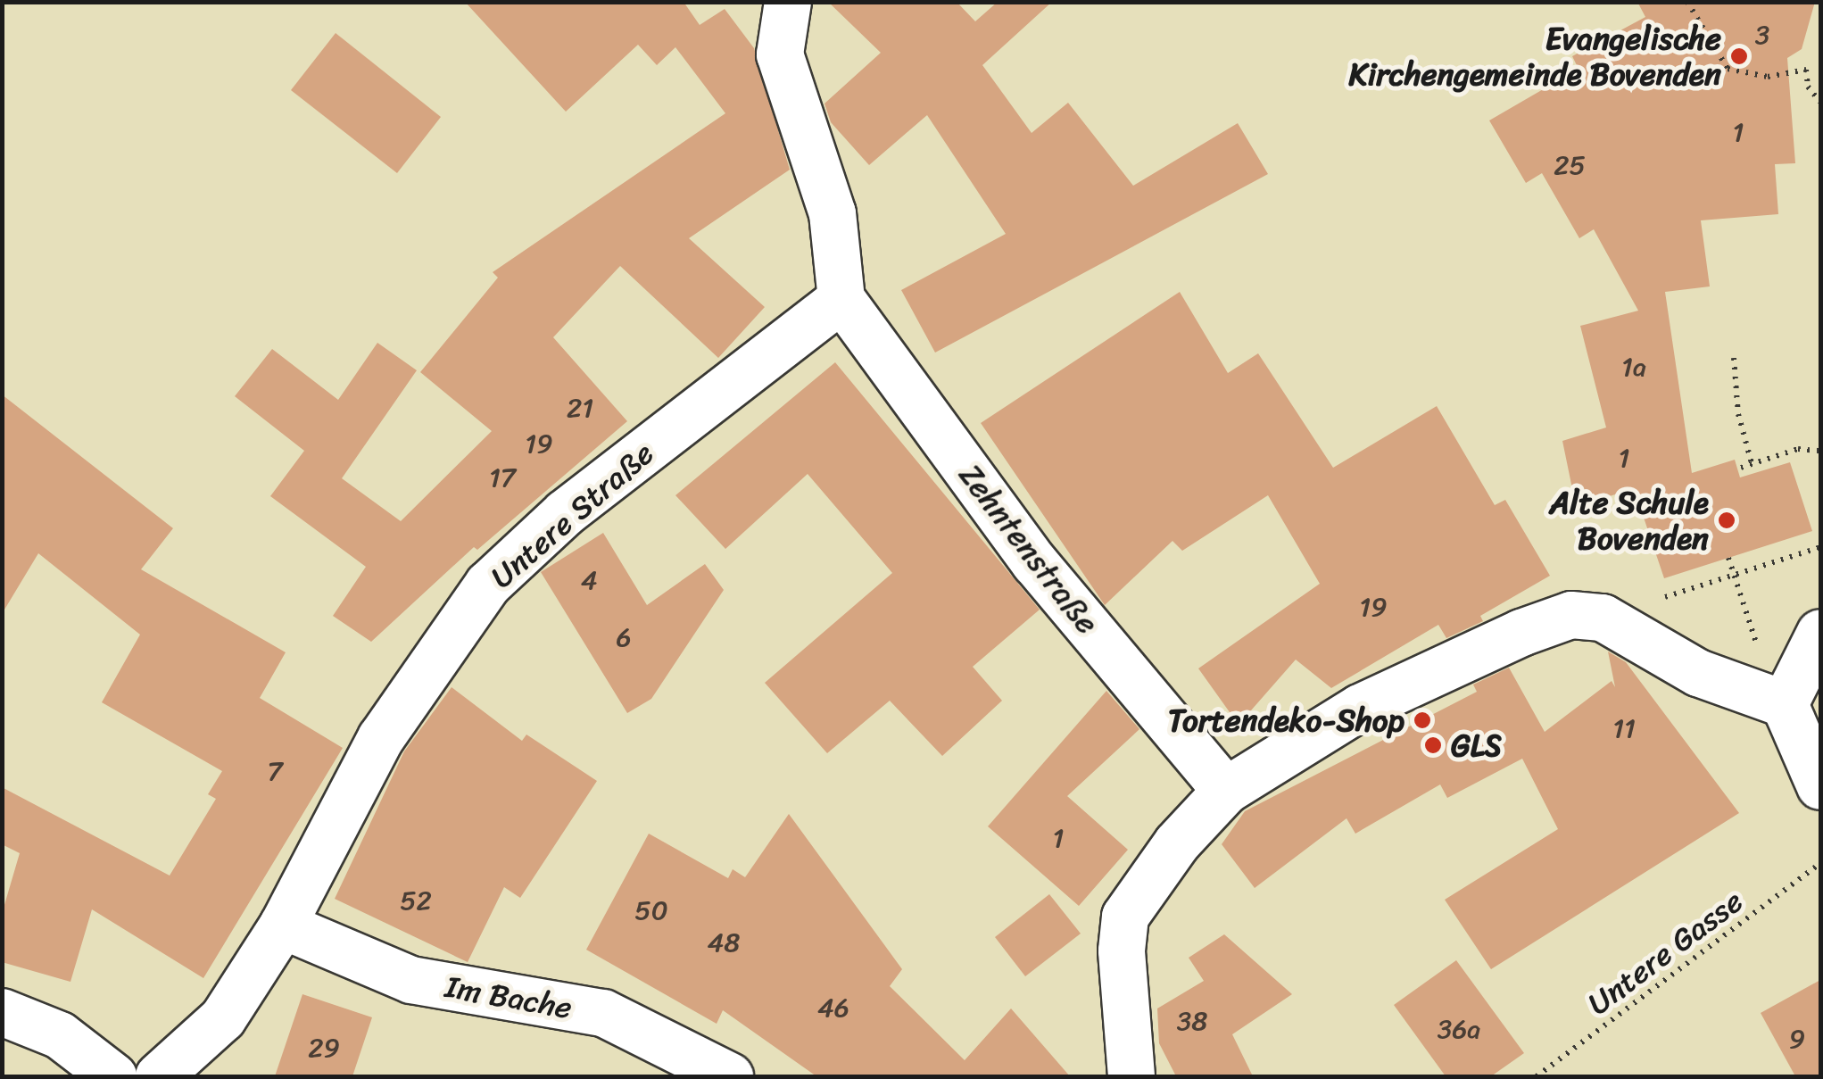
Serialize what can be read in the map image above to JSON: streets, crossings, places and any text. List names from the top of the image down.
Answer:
{
  "streets": {
    "street": ["Untere Straße", "Zehntenstraße", "Im Bache"],
    "path": ["Untere Gasse"]
  },
  "crossings": [
    ["Untere Straße", "Zehntenstraße"],
    ["Untere Straße", "Im Bache"]
  ],
  "places": [
    "Evangelische Kirchengemeinde Bovenden",
    "Alte Schule Bovenden",
    "Tortendeko-Shop",
    "GLS"
  ],
  "house_numbers": [
    "3",
    "1",
    "25",
    "1a",
    "21",
    "19",
    "1",
    "17",
    "4",
    "19",
    "6",
    "11",
    "7",
    "1",
    "52",
    "50",
    "48",
    "46",
    "38",
    "36a",
    "9",
    "29"
  ]
}
